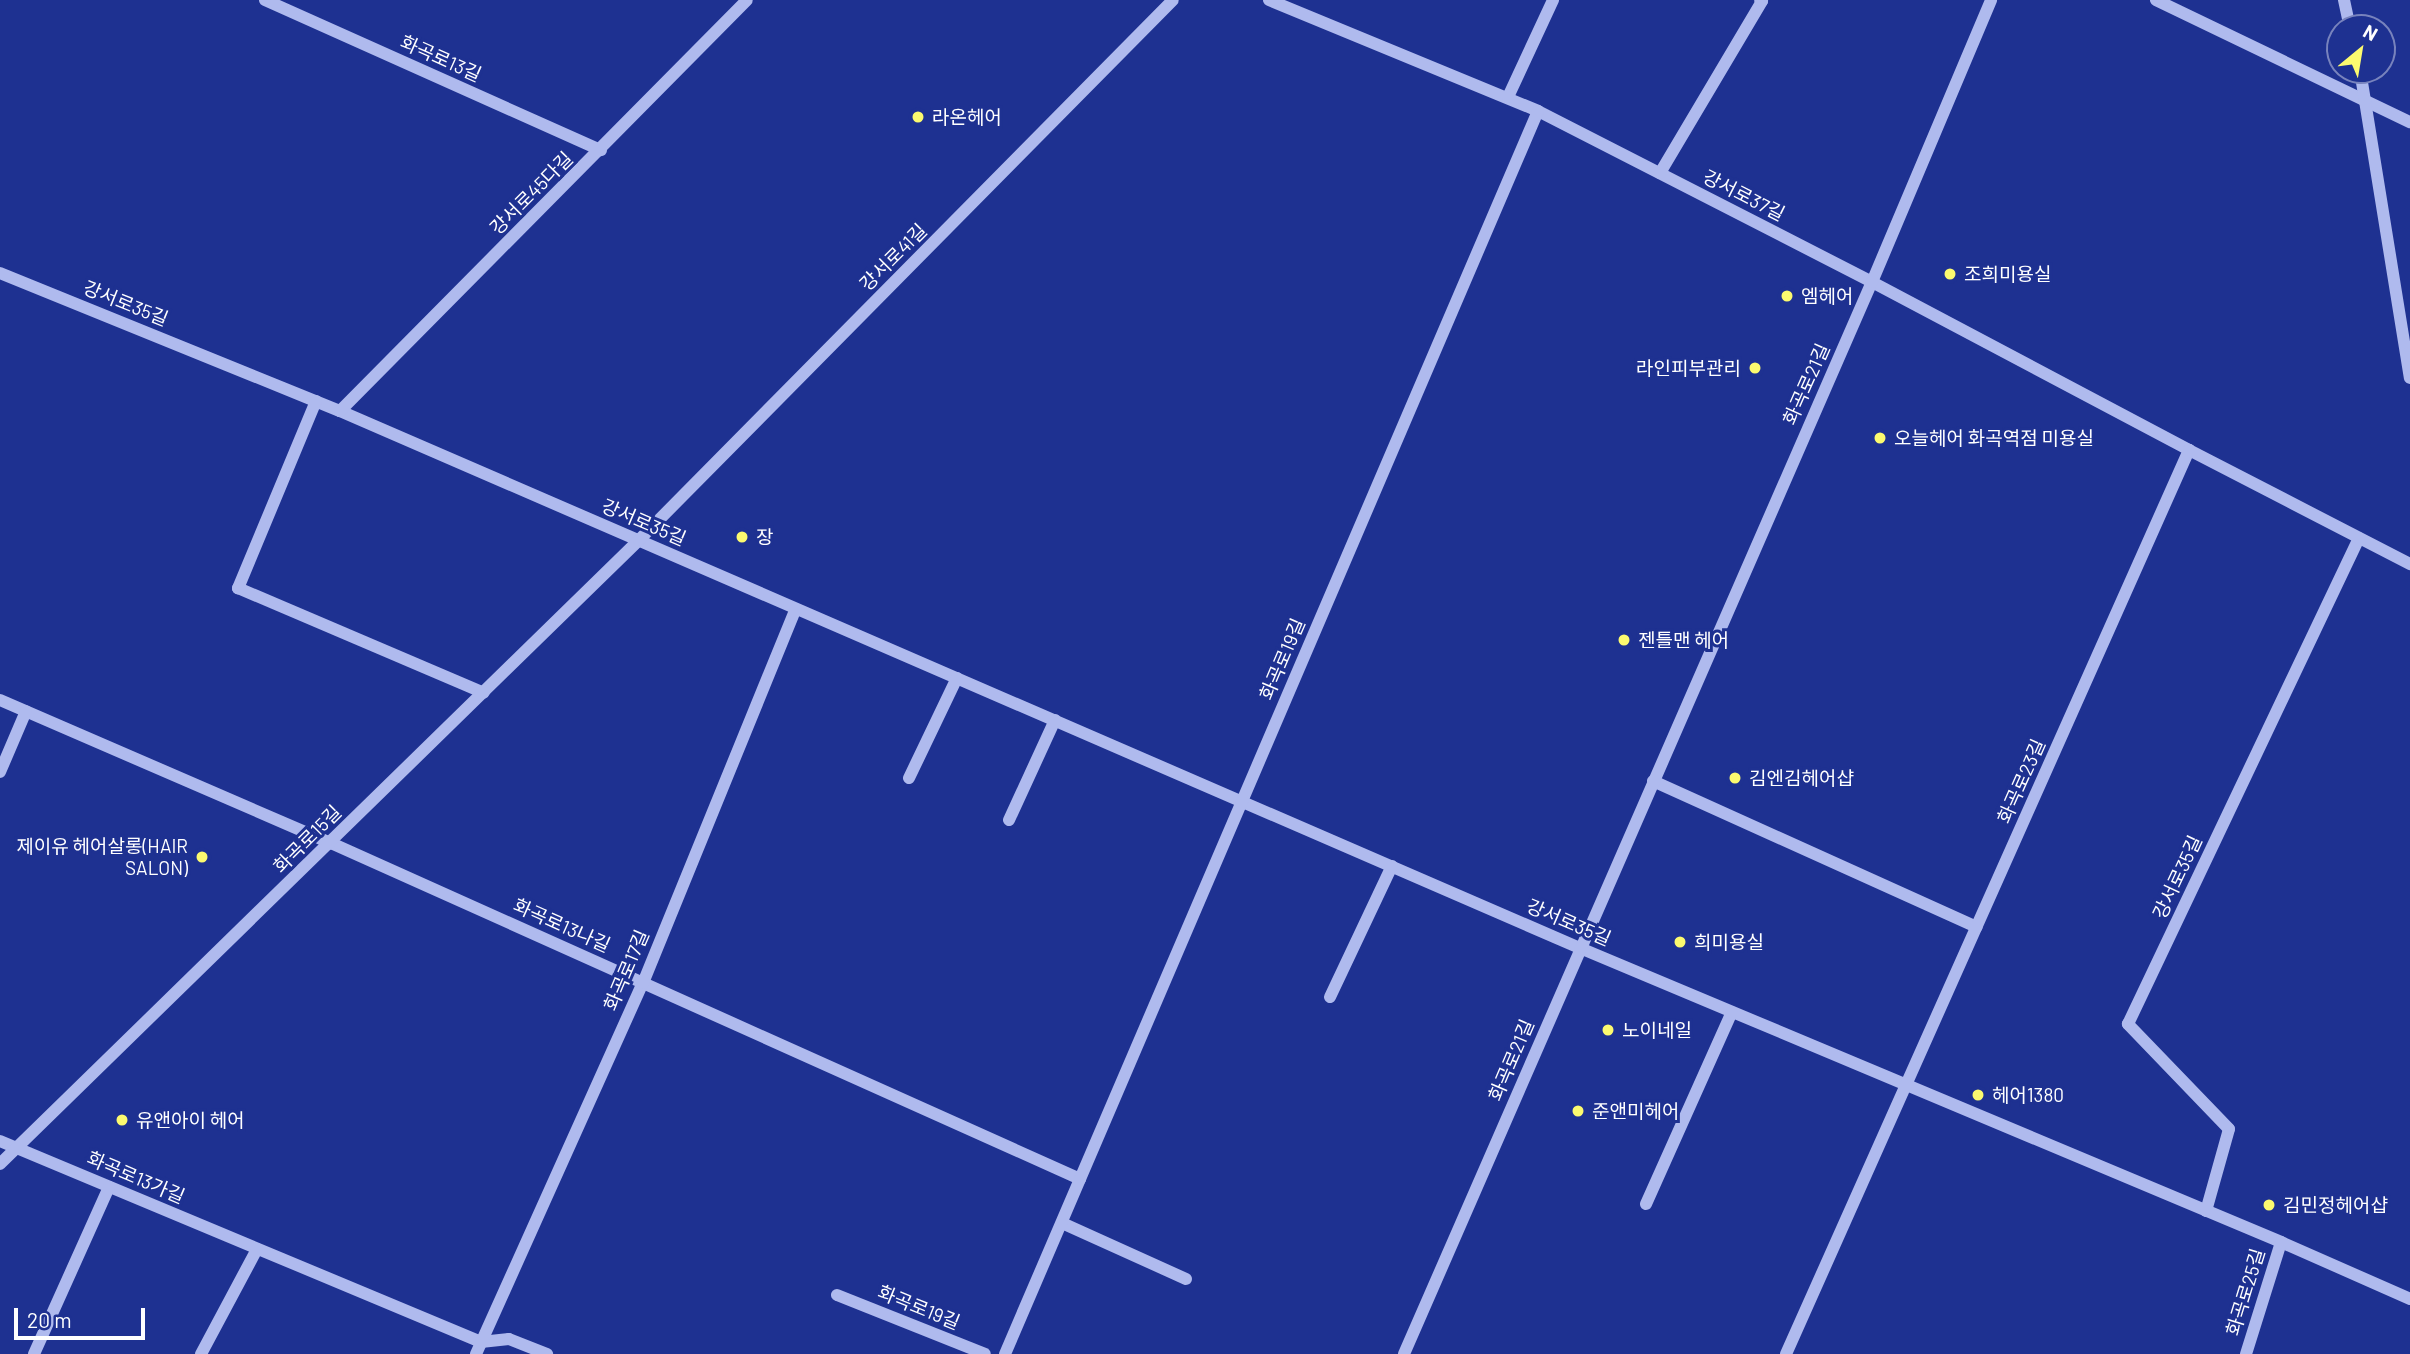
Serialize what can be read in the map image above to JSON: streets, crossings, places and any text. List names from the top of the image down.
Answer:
{
  "streets": {
    "street": [
      "화곡로13길",
      "강서로45다길",
      "강서로37길",
      "강서로41길",
      "강서로35길",
      "화곡로21길",
      "화곡로19길",
      "화곡로23길",
      "화곡로15길",
      "화곡로13나길",
      "화곡로17길",
      "화곡로13가길",
      "화곡로25길"
    ]
  },
  "crossings": [
    ["화곡로13길", "강서로45다길"],
    ["강서로45다길", "강서로35길"],
    ["강서로37길", "화곡로21길"],
    ["강서로37길", "화곡로19길"],
    ["강서로37길", "화곡로23길"],
    ["강서로41길", "강서로35길"],
    ["강서로41길", "화곡로15길"],
    ["강서로35길", "화곡로21길"],
    ["강서로35길", "화곡로19길"],
    ["강서로35길", "화곡로23길"],
    ["강서로35길", "화곡로15길"],
    ["강서로35길", "화곡로17길"],
    ["강서로35길", "화곡로25길"],
    ["화곡로19길", "화곡로13나길"],
    ["화곡로15길", "화곡로13나길"],
    ["화곡로15길", "화곡로13가길"],
    ["화곡로13나길", "화곡로17길"],
    ["화곡로17길", "화곡로13가길"]
  ],
  "places": [
    "라온헤어",
    "조희미용실",
    "엠헤어",
    "라인피부관리",
    "오늘헤어 화곡역점 미용실",
    "장",
    "젠틀맨 헤어",
    "김엔김헤어샵",
    "제이유 헤어살롱(HAIR SALON)",
    "희미용실",
    "노이네일",
    "헤어1380",
    "준앤미헤어",
    "유앤아이 헤어",
    "김민정헤어샵"
  ],
  "scale_bar": "20 m",
  "north": "top right"
}
